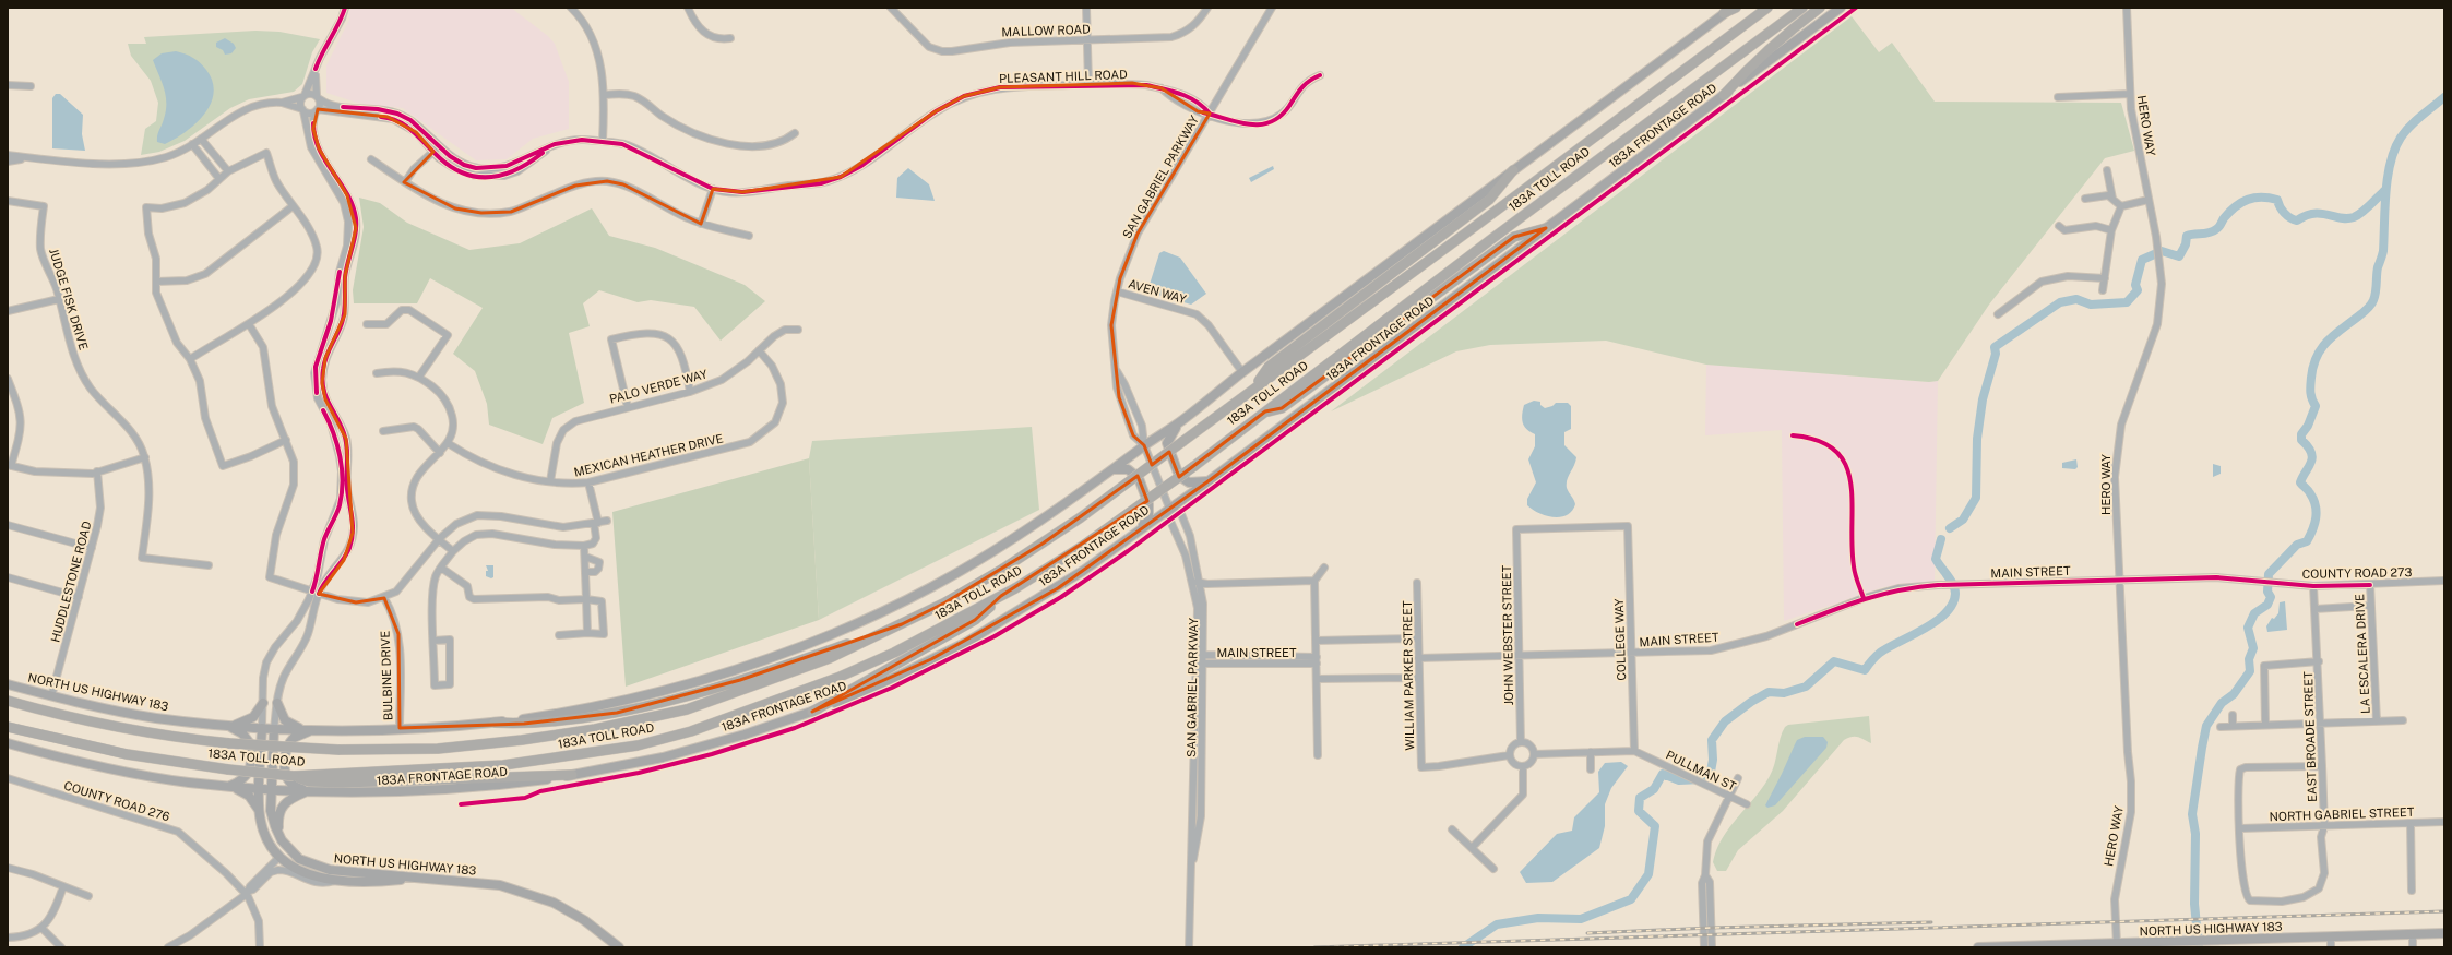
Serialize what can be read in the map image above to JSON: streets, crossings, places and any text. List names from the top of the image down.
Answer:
{
  "streets": {
    "highway": ["183A TOLL ROAD"],
    "main road": ["183A FRONTAGE ROAD", "NORTH US HIGHWAY 183"],
    "street": [
      "MALLOW ROAD",
      "PLEASANT HILL ROAD",
      "HERO WAY",
      "SAN GABRIEL PARKWAY",
      "AVEN WAY",
      "JUDGE FISK DRIVE",
      "PALO VERDE WAY",
      "MEXICAN HEATHER DRIVE",
      "MAIN STREET",
      "COUNTY ROAD 273",
      "HUDDLESTONE ROAD",
      "JOHN WEBSTER STREET",
      "COLLEGE WAY",
      "LA ESCALERA DRIVE",
      "BULBINE DRIVE",
      "WILLIAM PARKER STREET",
      "EAST BROADE STREET",
      "PULLMAN ST",
      "COUNTY ROAD 276",
      "NORTH GABRIEL STREET"
    ]
  },
  "crossings": [
    ["PLEASANT HILL ROAD", "SAN GABRIEL PARKWAY"],
    ["183A FRONTAGE ROAD", "SAN GABRIEL PARKWAY"],
    ["183A FRONTAGE ROAD", "NORTH US HIGHWAY 183"],
    ["HERO WAY", "MAIN STREET"],
    ["HERO WAY", "NORTH US HIGHWAY 183"],
    ["SAN GABRIEL PARKWAY", "AVEN WAY"],
    ["SAN GABRIEL PARKWAY", "MAIN STREET"],
    ["PALO VERDE WAY", "MEXICAN HEATHER DRIVE"],
    ["MAIN STREET", "COUNTY ROAD 273"],
    ["MAIN STREET", "JOHN WEBSTER STREET"],
    ["MAIN STREET", "COLLEGE WAY"],
    ["MAIN STREET", "WILLIAM PARKER STREET"],
    ["COUNTY ROAD 273", "LA ESCALERA DRIVE"],
    ["COUNTY ROAD 273", "EAST BROADE STREET"],
    ["HUDDLESTONE ROAD", "NORTH US HIGHWAY 183"],
    ["JOHN WEBSTER STREET", "COLLEGE WAY"],
    ["JOHN WEBSTER STREET", "WILLIAM PARKER STREET"],
    ["COLLEGE WAY", "PULLMAN ST"],
    ["EAST BROADE STREET", "NORTH GABRIEL STREET"]
  ]
}
